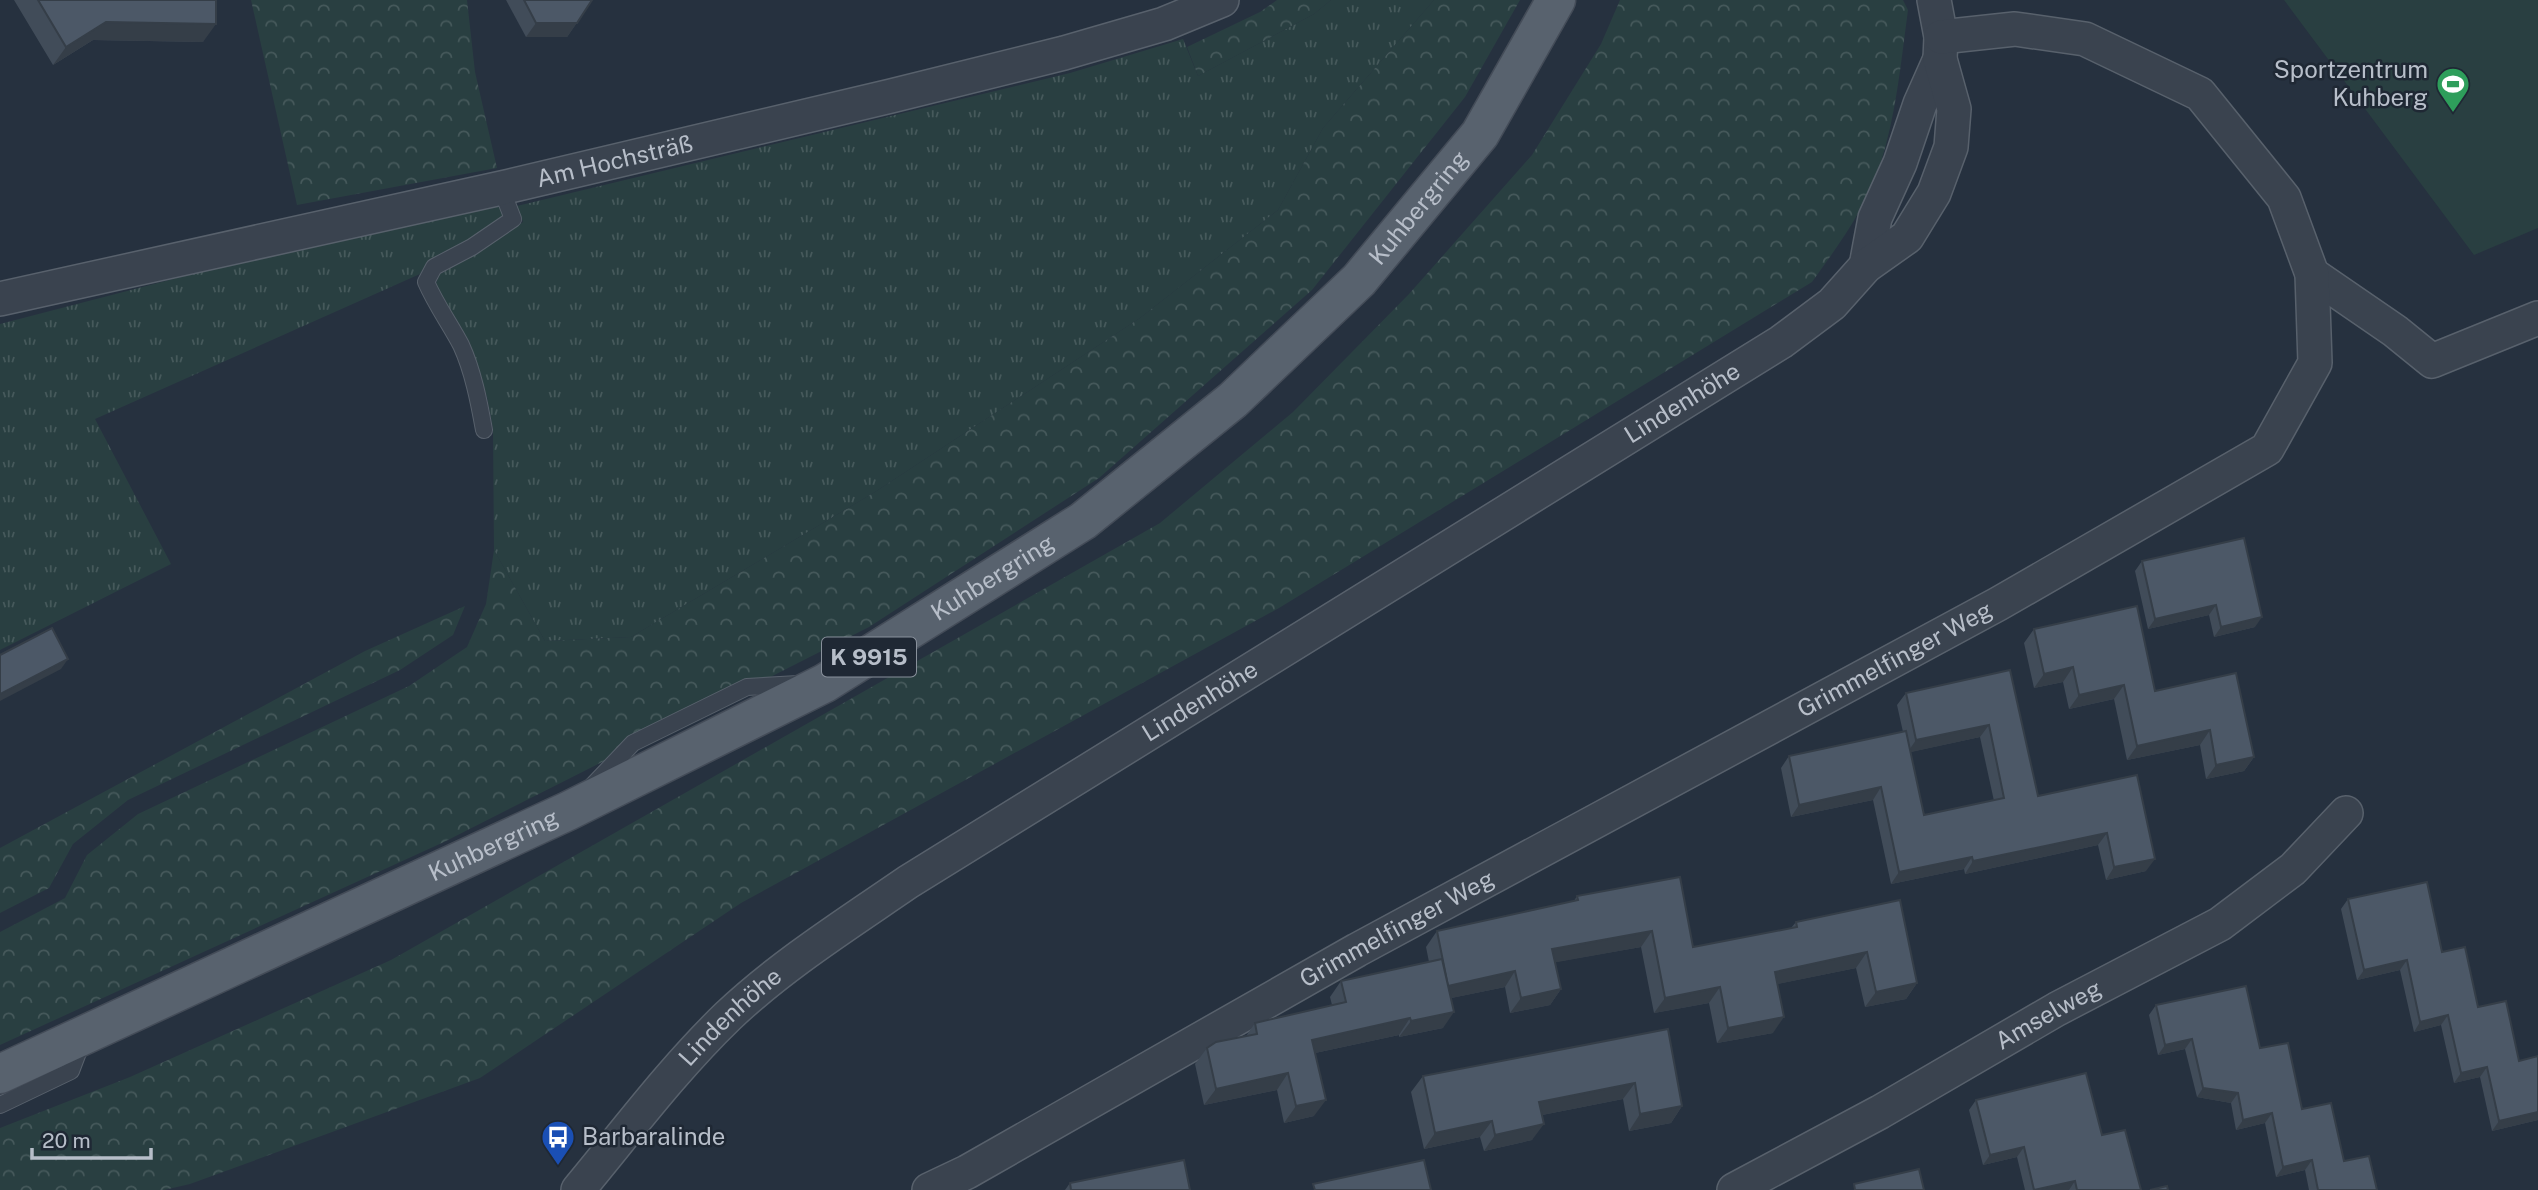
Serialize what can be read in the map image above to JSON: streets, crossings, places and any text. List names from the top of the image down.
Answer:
{
  "streets": {
    "main road": ["Kuhbergring", "K 9915"],
    "street": [
      "Am Hochsträß",
      "Lindenhöhe",
      "Grimmelfinger Weg",
      "Amselweg"
    ]
  },
  "crossings": [
    ["Lindenhöhe", "Grimmelfinger Weg"]
  ],
  "places": {
    "sports": ["Sportzentrum Kuhberg"],
    "bus stop": ["Barbaralinde"]
  },
  "scale_bar": "20 m"
}
